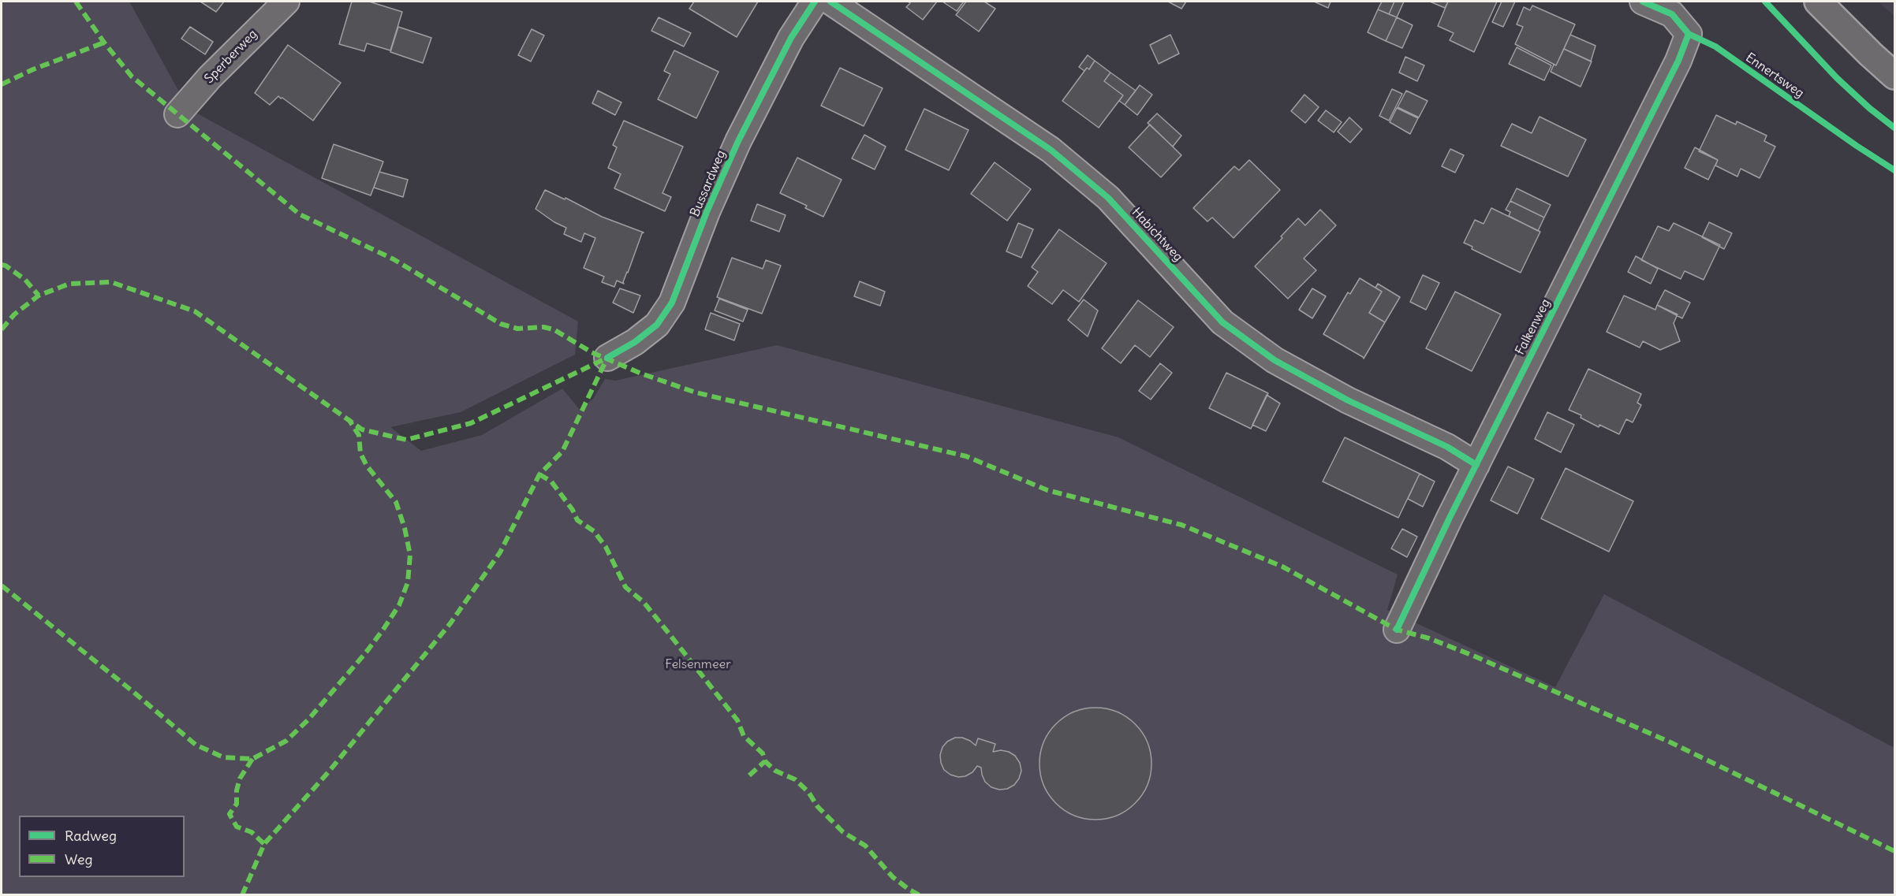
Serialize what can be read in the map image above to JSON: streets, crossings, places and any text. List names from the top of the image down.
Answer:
{
  "streets": {
    "street": [
      "Sperberweg",
      "Bussardweg",
      "Habichtweg",
      "Falkenweg"
    ],
    "cycle path": ["Ennertsweg"]
  },
  "crossings": [
    ["Habichtweg", "Falkenweg"]
  ],
  "parks": ["Felsenmeer"],
  "legend": ["Radweg", "Weg"]
}
